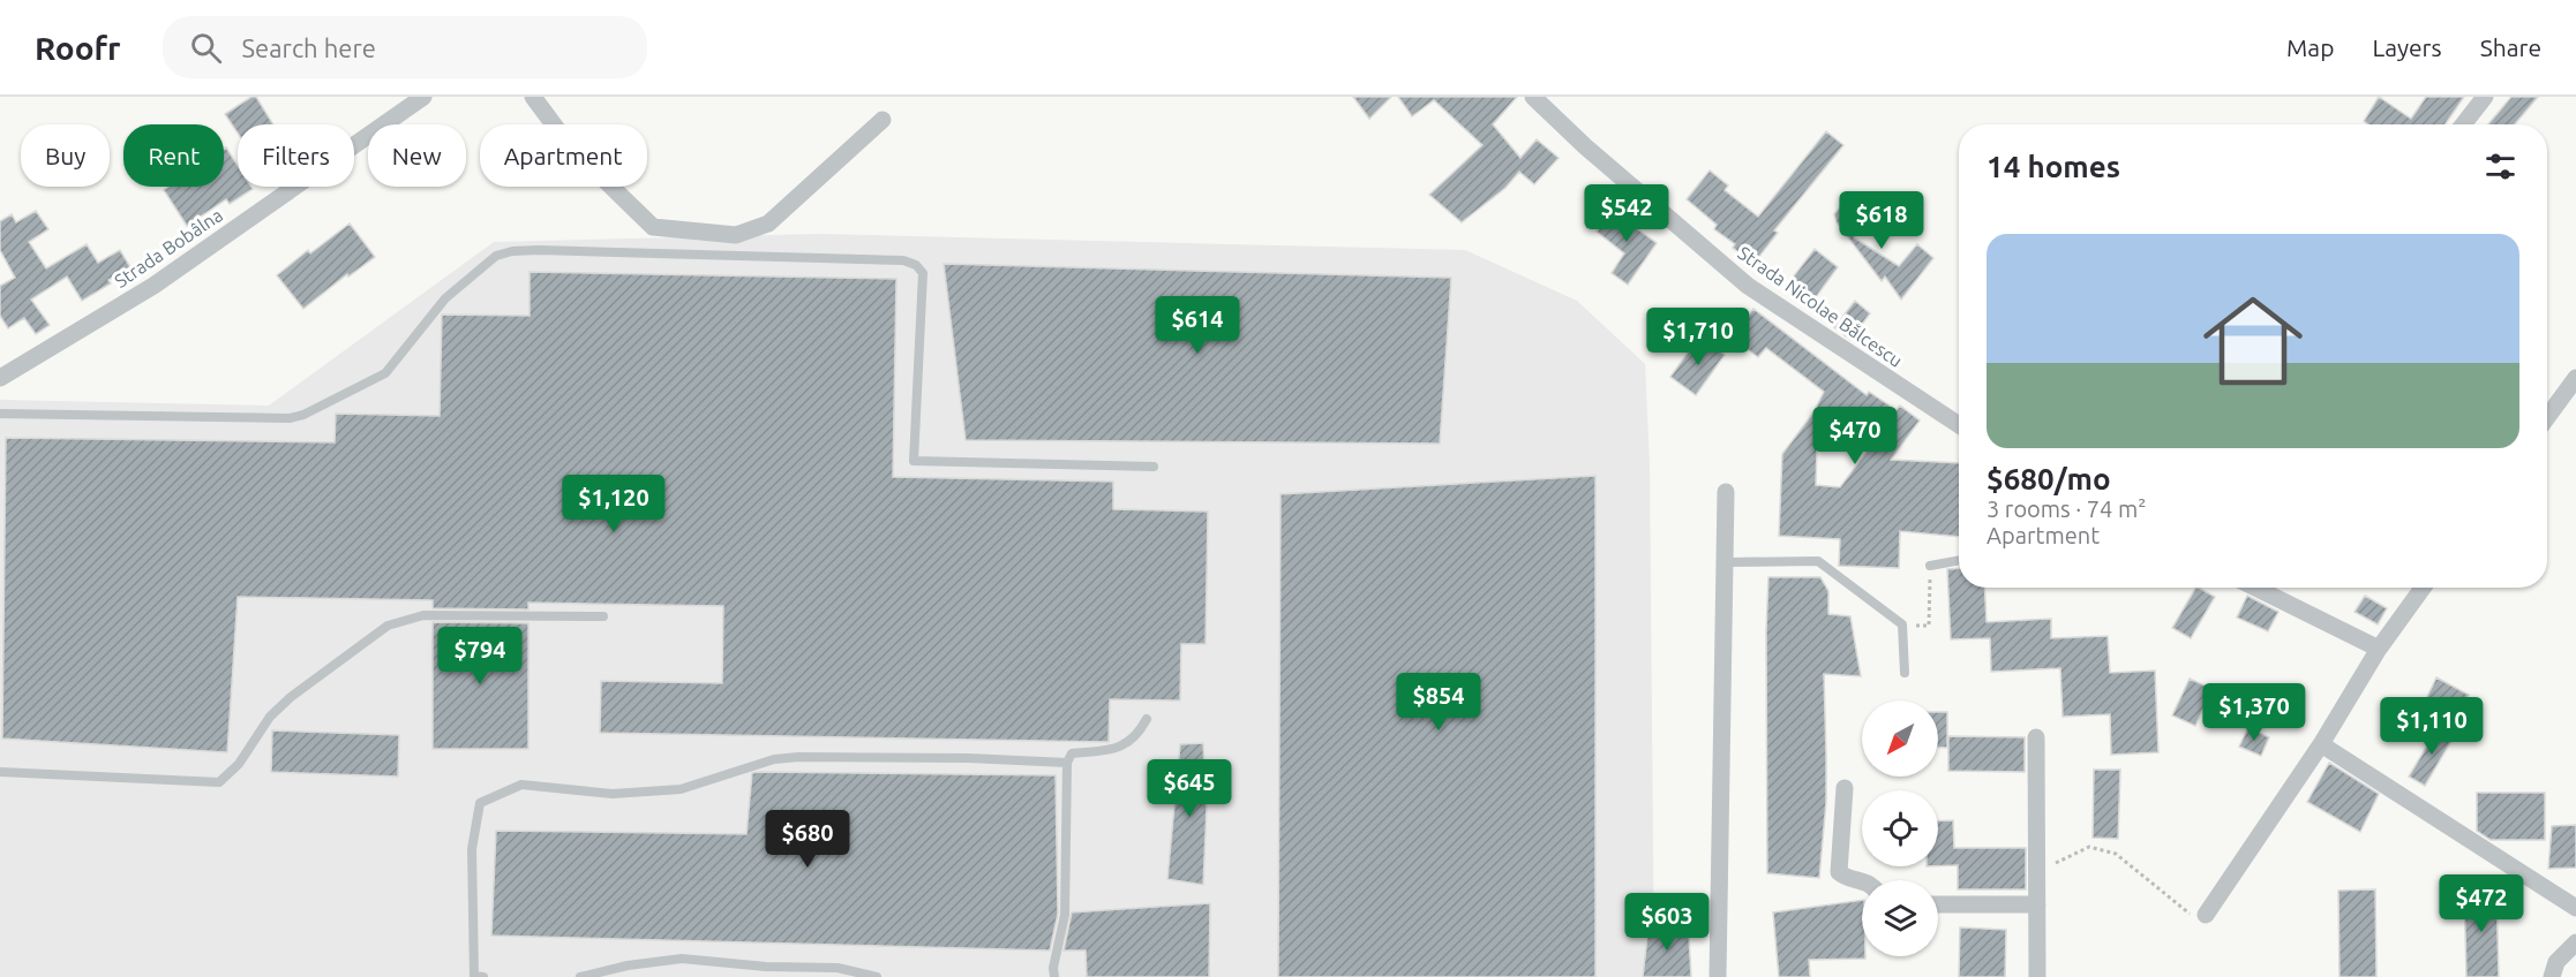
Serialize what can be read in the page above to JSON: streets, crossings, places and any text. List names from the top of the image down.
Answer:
{
  "streets": {
    "street": ["Strada Bobâlna", "Strada Nicolae Bălcescu"]
  },
  "north": "bottom left",
  "page": {
    "header": "Roofr",
    "search": "Search here",
    "nav": ["Map", "Layers", "Share"],
    "chip": [
      "Buy",
      "Rent",
      "Filters",
      "New",
      "Apartment"
    ],
    "heading": "14 homes",
    "price": [
      "$542",
      "$618",
      "$614",
      "$1,710",
      "$470",
      "$1,120",
      "$794",
      "$854",
      "$1,370",
      "$1,110",
      "$645",
      "$680",
      "$472",
      "$603"
    ],
    "list": [
      {
        "name": "$680/mo",
        "note": "3 rooms · 74 m² · Apartment"
      }
    ]
  }
}
